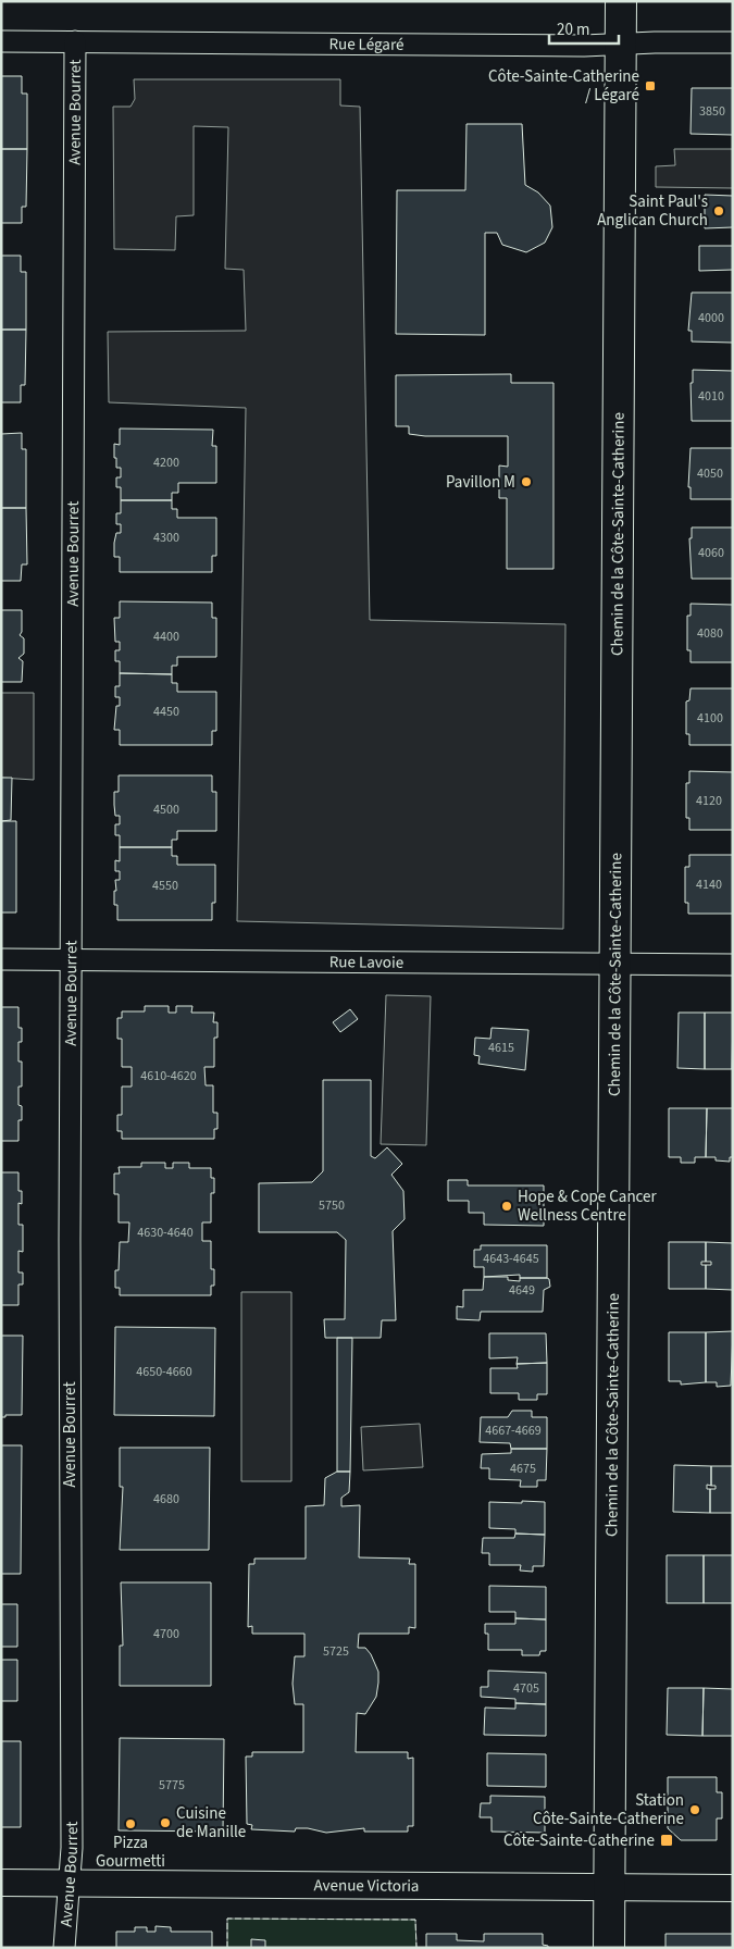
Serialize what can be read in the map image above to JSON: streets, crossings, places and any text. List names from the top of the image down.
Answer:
{
  "streets": {
    "main road": ["Chemin de la Côte-Sainte-Catherine"],
    "street": [
      "Rue Légaré",
      "Avenue Bourret",
      "Rue Lavoie",
      "Avenue Victoria"
    ]
  },
  "crossings": [
    ["Rue Légaré", "Avenue Bourret"],
    ["Rue Légaré", "Chemin de la Côte-Sainte-Catherine"],
    ["Avenue Bourret", "Rue Lavoie"],
    ["Avenue Bourret", "Avenue Victoria"],
    ["Chemin de la Côte-Sainte-Catherine", "Rue Lavoie"],
    ["Chemin de la Côte-Sainte-Catherine", "Avenue Victoria"]
  ],
  "places": {
    "transit": ["Côte-Sainte-Catherine / Légaré", "Côte-Sainte-Catherine"],
    "other": [
      "Saint Paul's Anglican Church",
      "Pavillon M",
      "Hope & Cope Cancer Wellness Centre",
      "Station Côte-Sainte-Catherine",
      "Cuisine de Manille",
      "Pizza Gourmetti"
    ]
  },
  "house_numbers": [
    "3850",
    "4000",
    "4010",
    "4200",
    "4050",
    "4300",
    "4060",
    "4080",
    "4400",
    "4450",
    "4100",
    "4120",
    "4500",
    "4140",
    "4550",
    "4615",
    "4610-4620",
    "5750",
    "4630-4640",
    "4643-4645",
    "4649",
    "4650-4660",
    "4667-4669",
    "4675",
    "4680",
    "4700",
    "5725",
    "4705",
    "5775"
  ],
  "scale_bar": "20 m"
}
